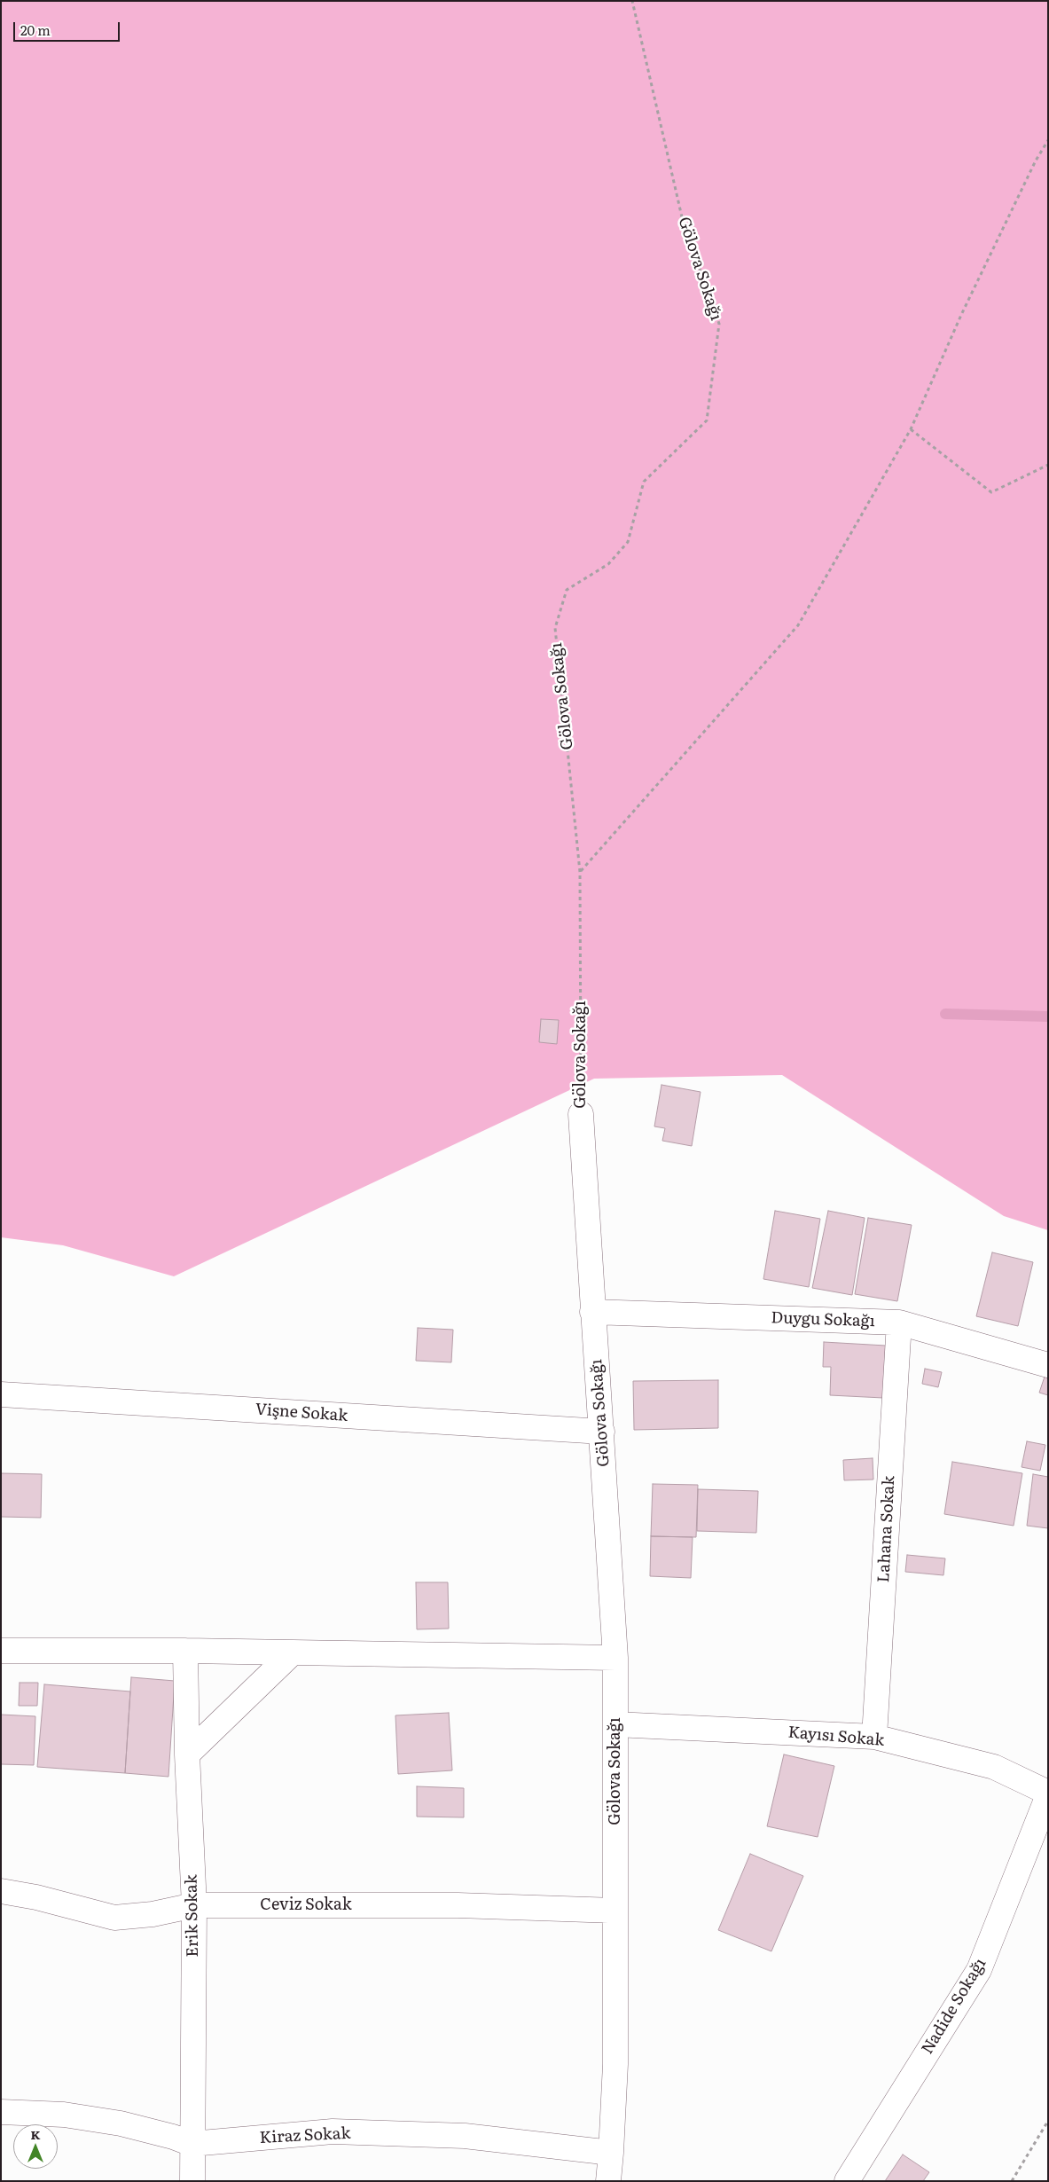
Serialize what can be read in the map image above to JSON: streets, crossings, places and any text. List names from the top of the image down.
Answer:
{
  "streets": {
    "street": [
      "Gölova Sokağı",
      "Duygu Sokağı",
      "Vişne Sokak",
      "Lahana Sokak",
      "Kayısı Sokak",
      "Ceviz Sokak",
      "Erik Sokak",
      "Nadide Sokağı",
      "Kiraz Sokak"
    ]
  },
  "crossings": [
    ["Gölova Sokağı", "Duygu Sokağı"],
    ["Gölova Sokağı", "Vişne Sokak"],
    ["Gölova Sokağı", "Kayısı Sokak"],
    ["Gölova Sokağı", "Ceviz Sokak"],
    ["Gölova Sokağı", "Kiraz Sokak"],
    ["Duygu Sokağı", "Lahana Sokak"],
    ["Lahana Sokak", "Kayısı Sokak"],
    ["Kayısı Sokak", "Nadide Sokağı"],
    ["Ceviz Sokak", "Erik Sokak"],
    ["Erik Sokak", "Kiraz Sokak"]
  ],
  "scale_bar": "20 m",
  "north": "top"
}
